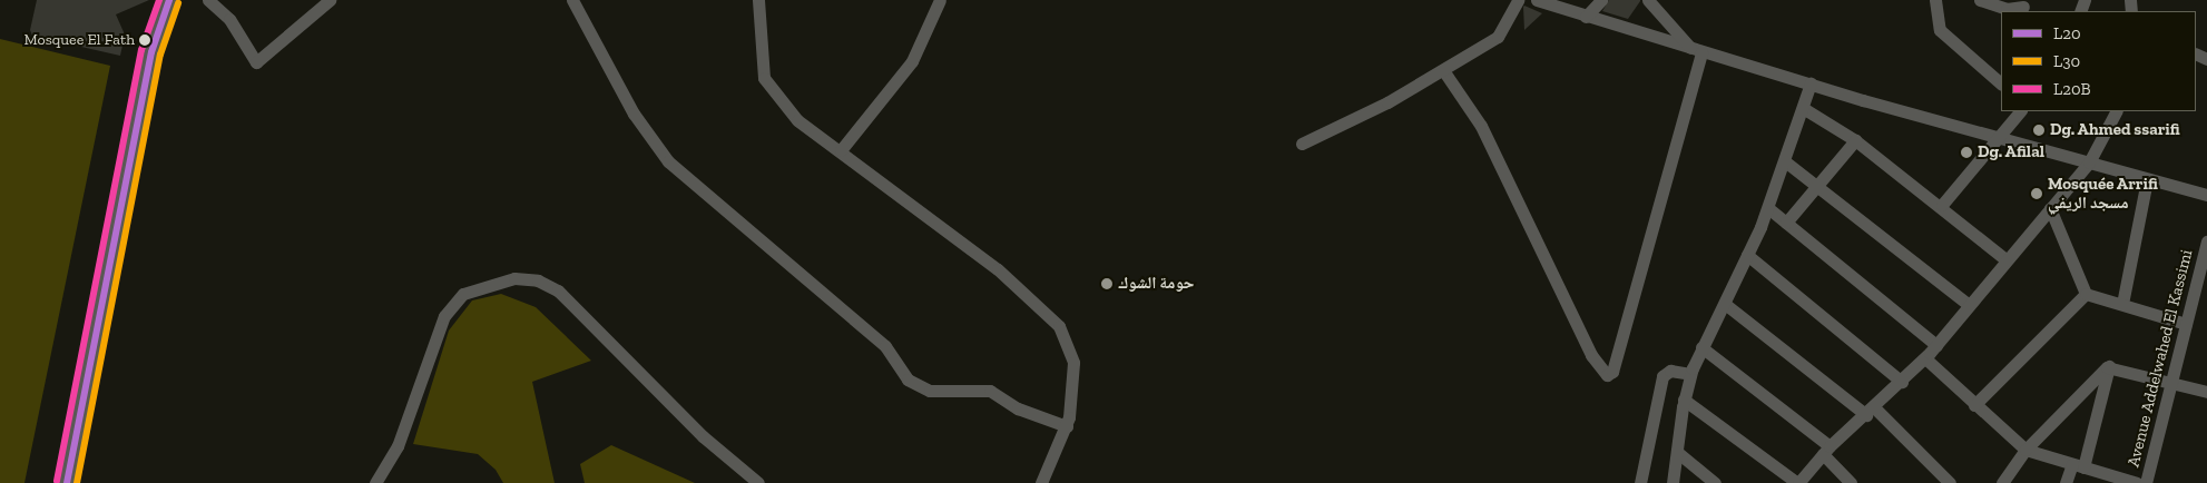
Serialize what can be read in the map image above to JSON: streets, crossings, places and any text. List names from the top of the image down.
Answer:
{
  "streets": {
    "street": ["Avenue Addelwahed El Kassimi"]
  },
  "places": [
    "Mosquee El Fath",
    "Dg. Ahmed ssarifi",
    "Dg. Afilal",
    "Mosquée Arrifi مسجد الريفي",
    "حومة الشوك"
  ],
  "lines": ["transit line L20", "transit line L20B", "transit line L30"],
  "legend": ["L20", "L30", "L20B"]
}
